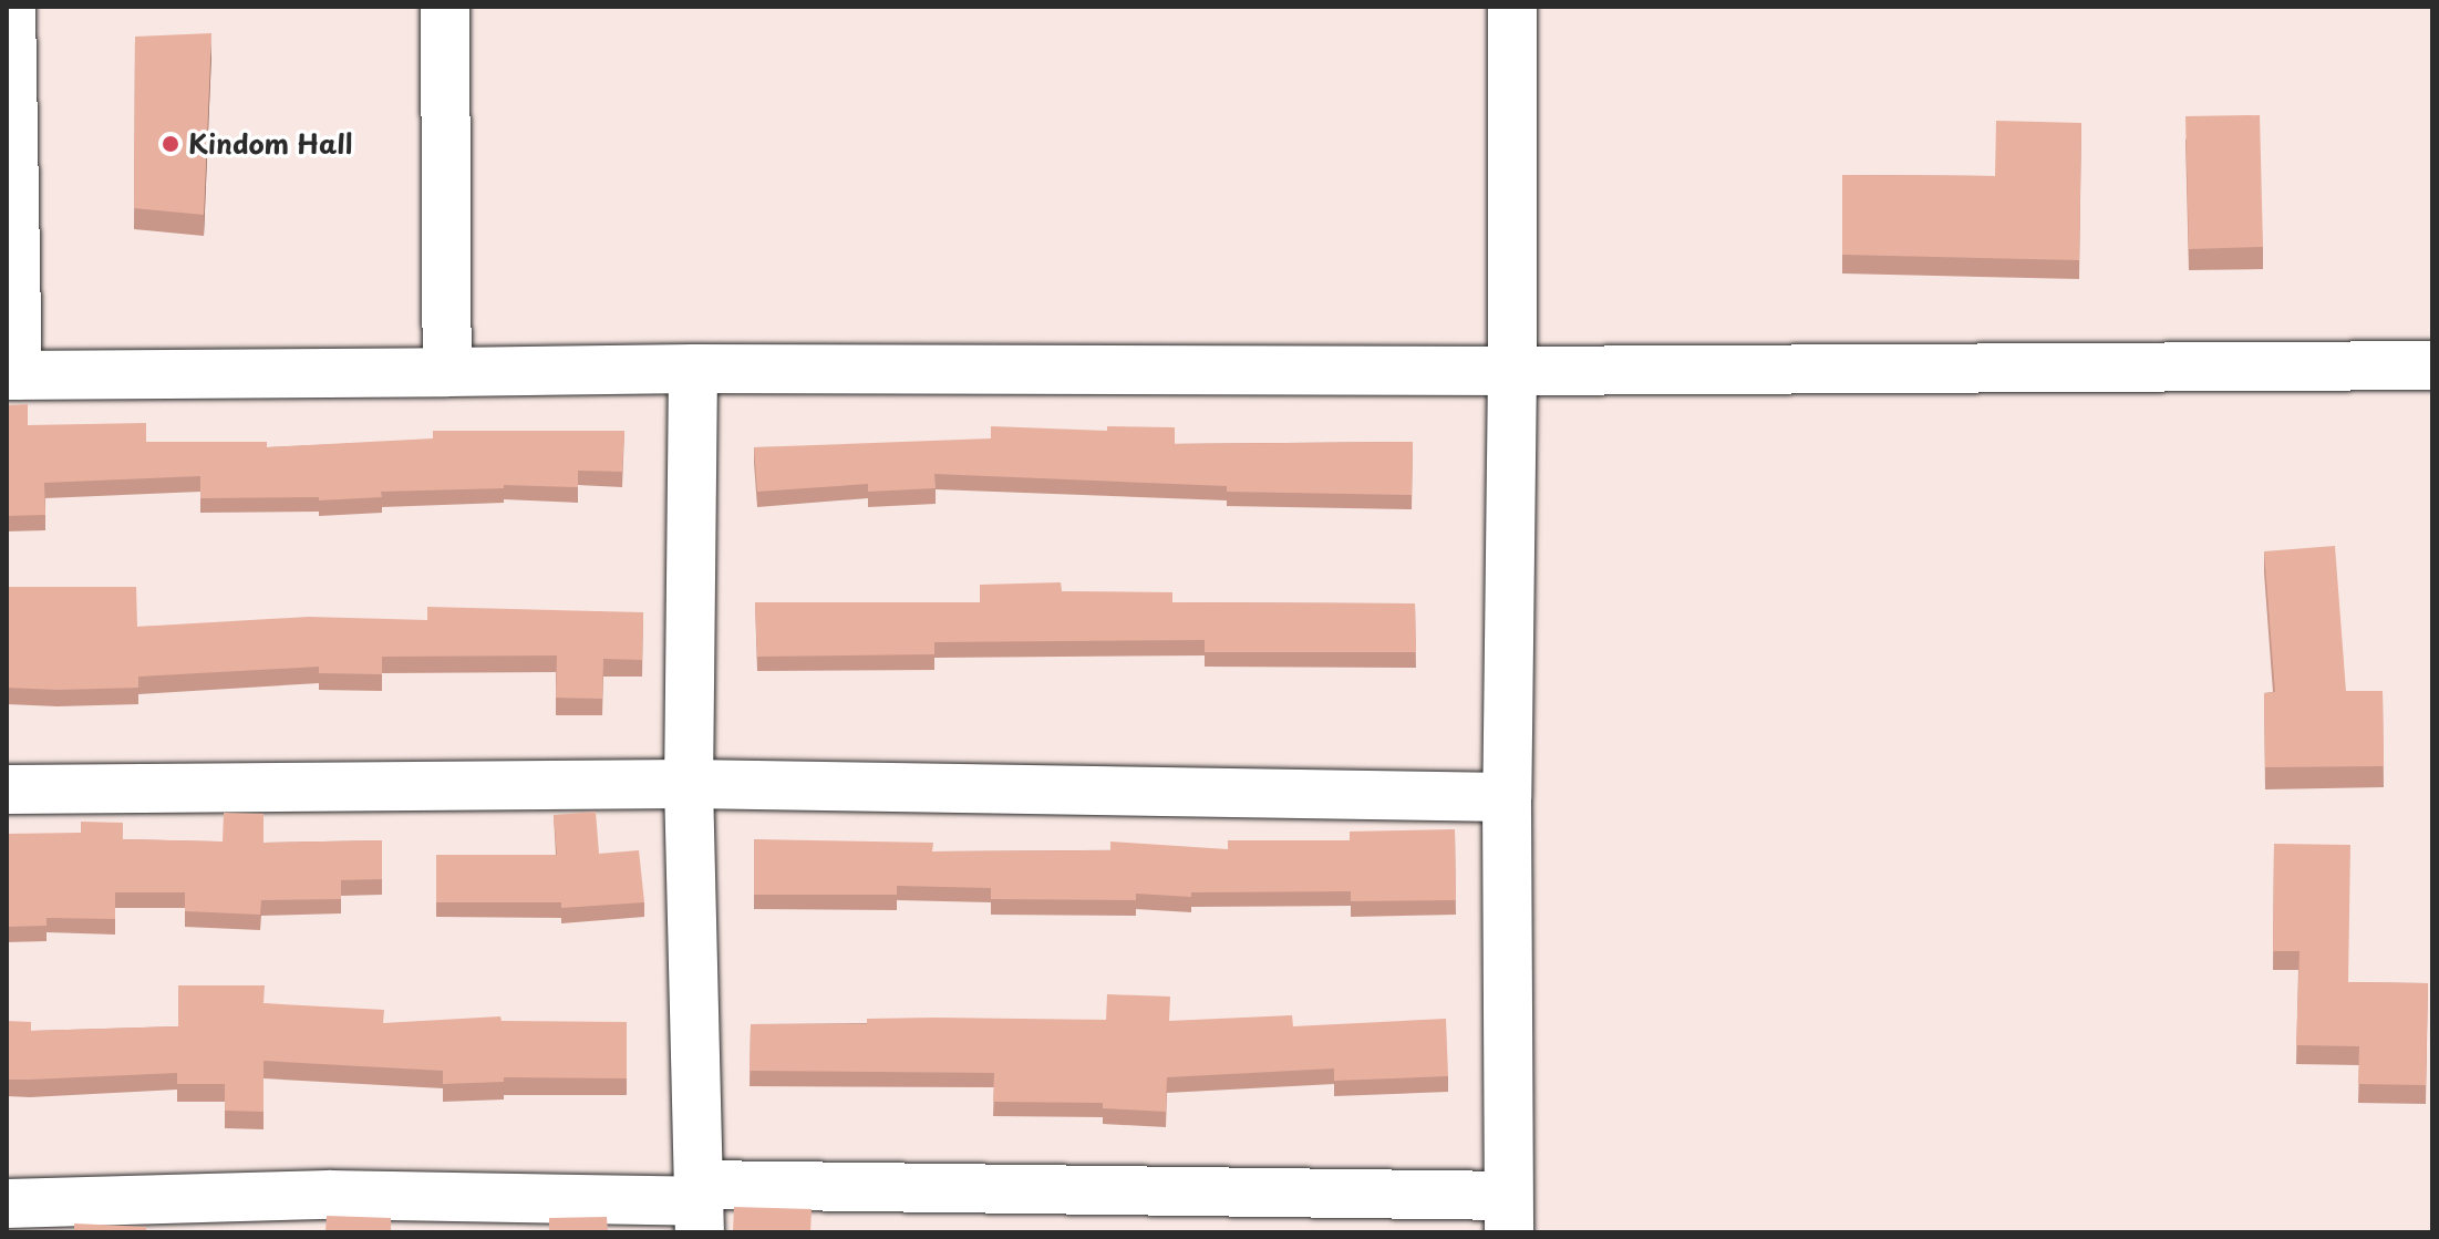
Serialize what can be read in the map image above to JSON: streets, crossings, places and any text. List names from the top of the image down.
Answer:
{
  "places": ["Kindom Hall"]
}
